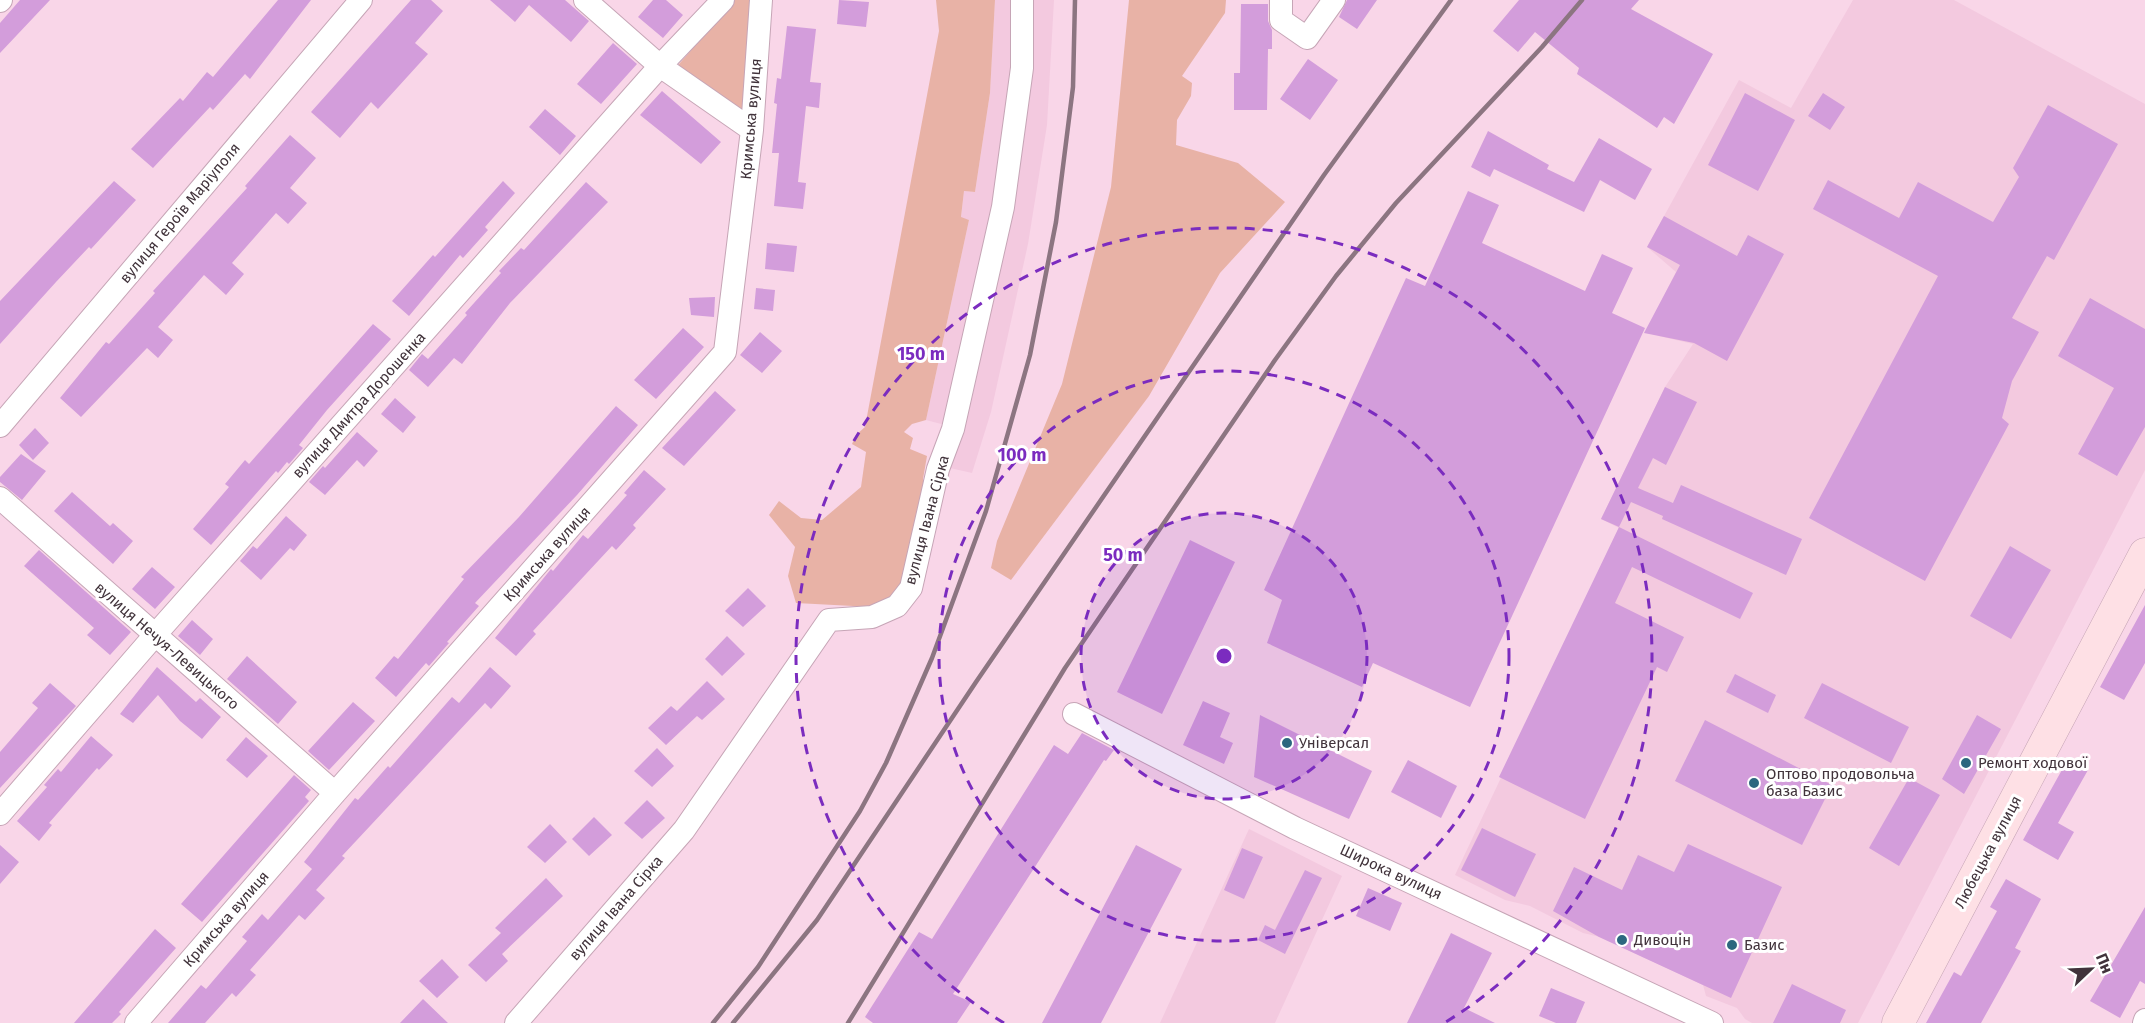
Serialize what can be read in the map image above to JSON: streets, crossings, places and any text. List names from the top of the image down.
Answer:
{
  "streets": {
    "main road": ["Любецька вулиця"],
    "street": [
      "Кримська вулиця",
      "вулиця Героїв Маріуполя",
      "вулиця Дмитра Дорошенка",
      "вулиця Івана Сірка",
      "вулиця Нечуя-Левицького",
      "Широка вулиця"
    ]
  },
  "crossings": [
    ["Кримська вулиця", "вулиця Нечуя-Левицького"],
    ["вулиця Дмитра Дорошенка", "вулиця Нечуя-Левицького"]
  ],
  "places": [
    "Універсал",
    "Ремонт ходової",
    "Оптово продовольча база Базис",
    "Дивоцін",
    "Базис"
  ],
  "north": "top right",
  "rings": ["150 m", "100 m", "50 m"]
}
